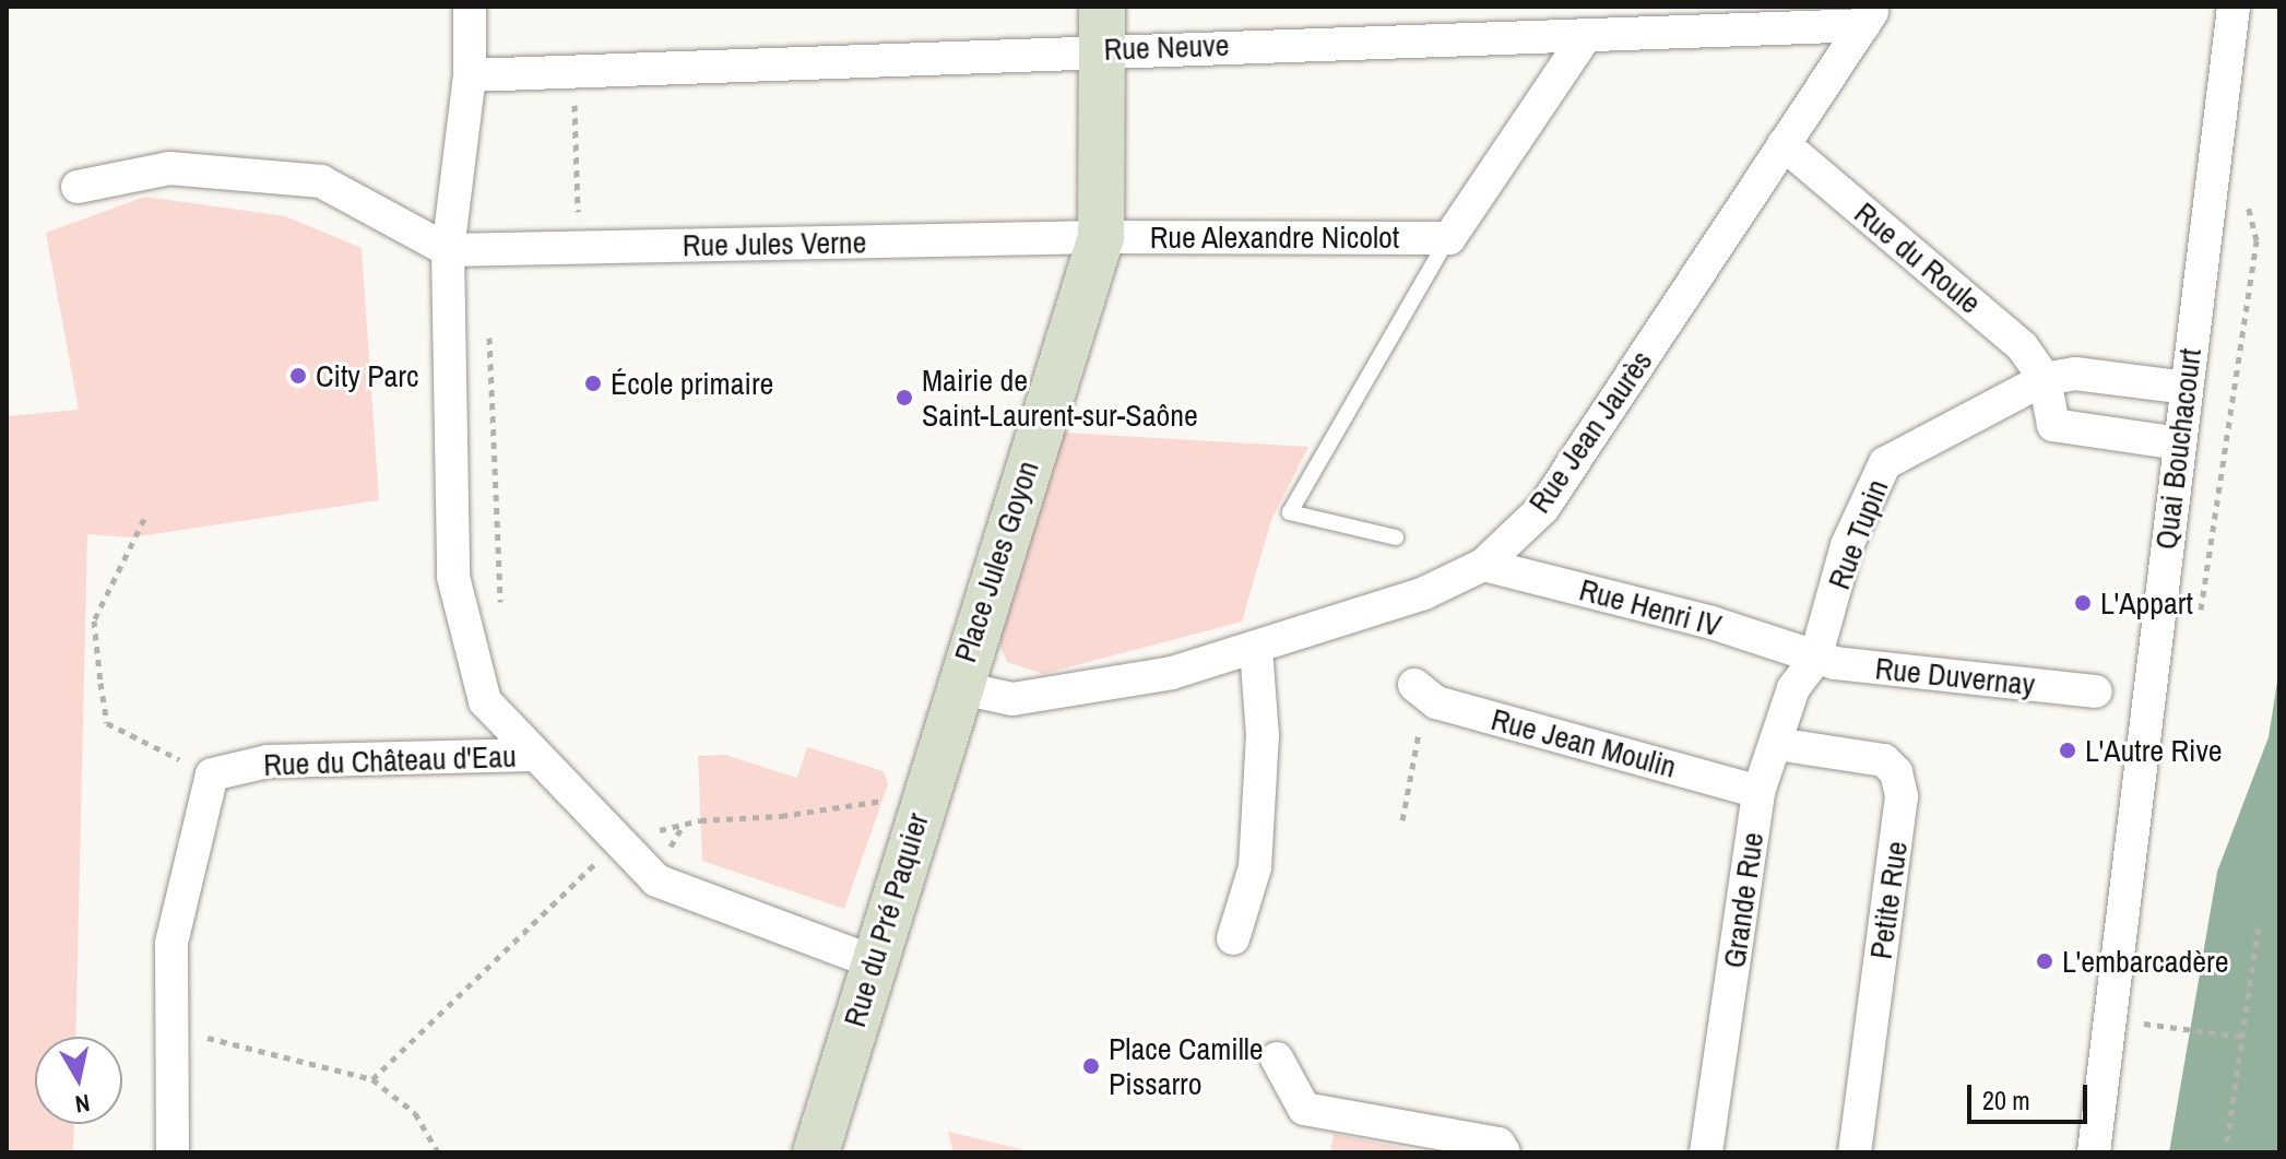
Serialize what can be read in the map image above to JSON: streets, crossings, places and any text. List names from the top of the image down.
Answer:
{
  "streets": {
    "street": [
      "Rue Neuve",
      "Rue Alexandre Nicolot",
      "Rue Jules Verne",
      "Rue du Roule",
      "Rue Jean Jaurès",
      "Quai Bouchacourt",
      "Rue Tupin",
      "Place Jules Goyon",
      "Rue Henri IV",
      "Rue Duvernay",
      "Rue Jean Moulin",
      "Rue du Château d'Eau",
      "Grande Rue",
      "Petite Rue",
      "Rue du Pré Paquier"
    ]
  },
  "crossings": [
    ["Rue Neuve", "Rue Jean Jaurès"],
    ["Rue Neuve", "Place Jules Goyon"],
    ["Rue Alexandre Nicolot", "Rue Jules Verne"],
    ["Rue Alexandre Nicolot", "Place Jules Goyon"],
    ["Rue Jules Verne", "Place Jules Goyon"],
    ["Rue du Roule", "Rue Jean Jaurès"],
    ["Rue du Roule", "Rue Tupin"],
    ["Rue Jean Jaurès", "Place Jules Goyon"],
    ["Rue Jean Jaurès", "Rue Henri IV"],
    ["Rue Jean Jaurès", "Rue du Pré Paquier"],
    ["Rue Tupin", "Rue Henri IV"],
    ["Rue Tupin", "Rue Duvernay"],
    ["Rue Tupin", "Grande Rue"],
    ["Place Jules Goyon", "Rue du Pré Paquier"],
    ["Rue Henri IV", "Rue Duvernay"],
    ["Rue Henri IV", "Grande Rue"],
    ["Rue Duvernay", "Grande Rue"],
    ["Rue Jean Moulin", "Grande Rue"],
    ["Grande Rue", "Petite Rue"]
  ],
  "places": [
    "City Parc",
    "École primaire",
    "Mairie de Saint-Laurent-sur-Saône",
    "L'Appart",
    "L'Autre Rive",
    "L'embarcadère",
    "Place Camille Pissarro"
  ],
  "scale_bar": "20 m",
  "north": "bottom"
}
